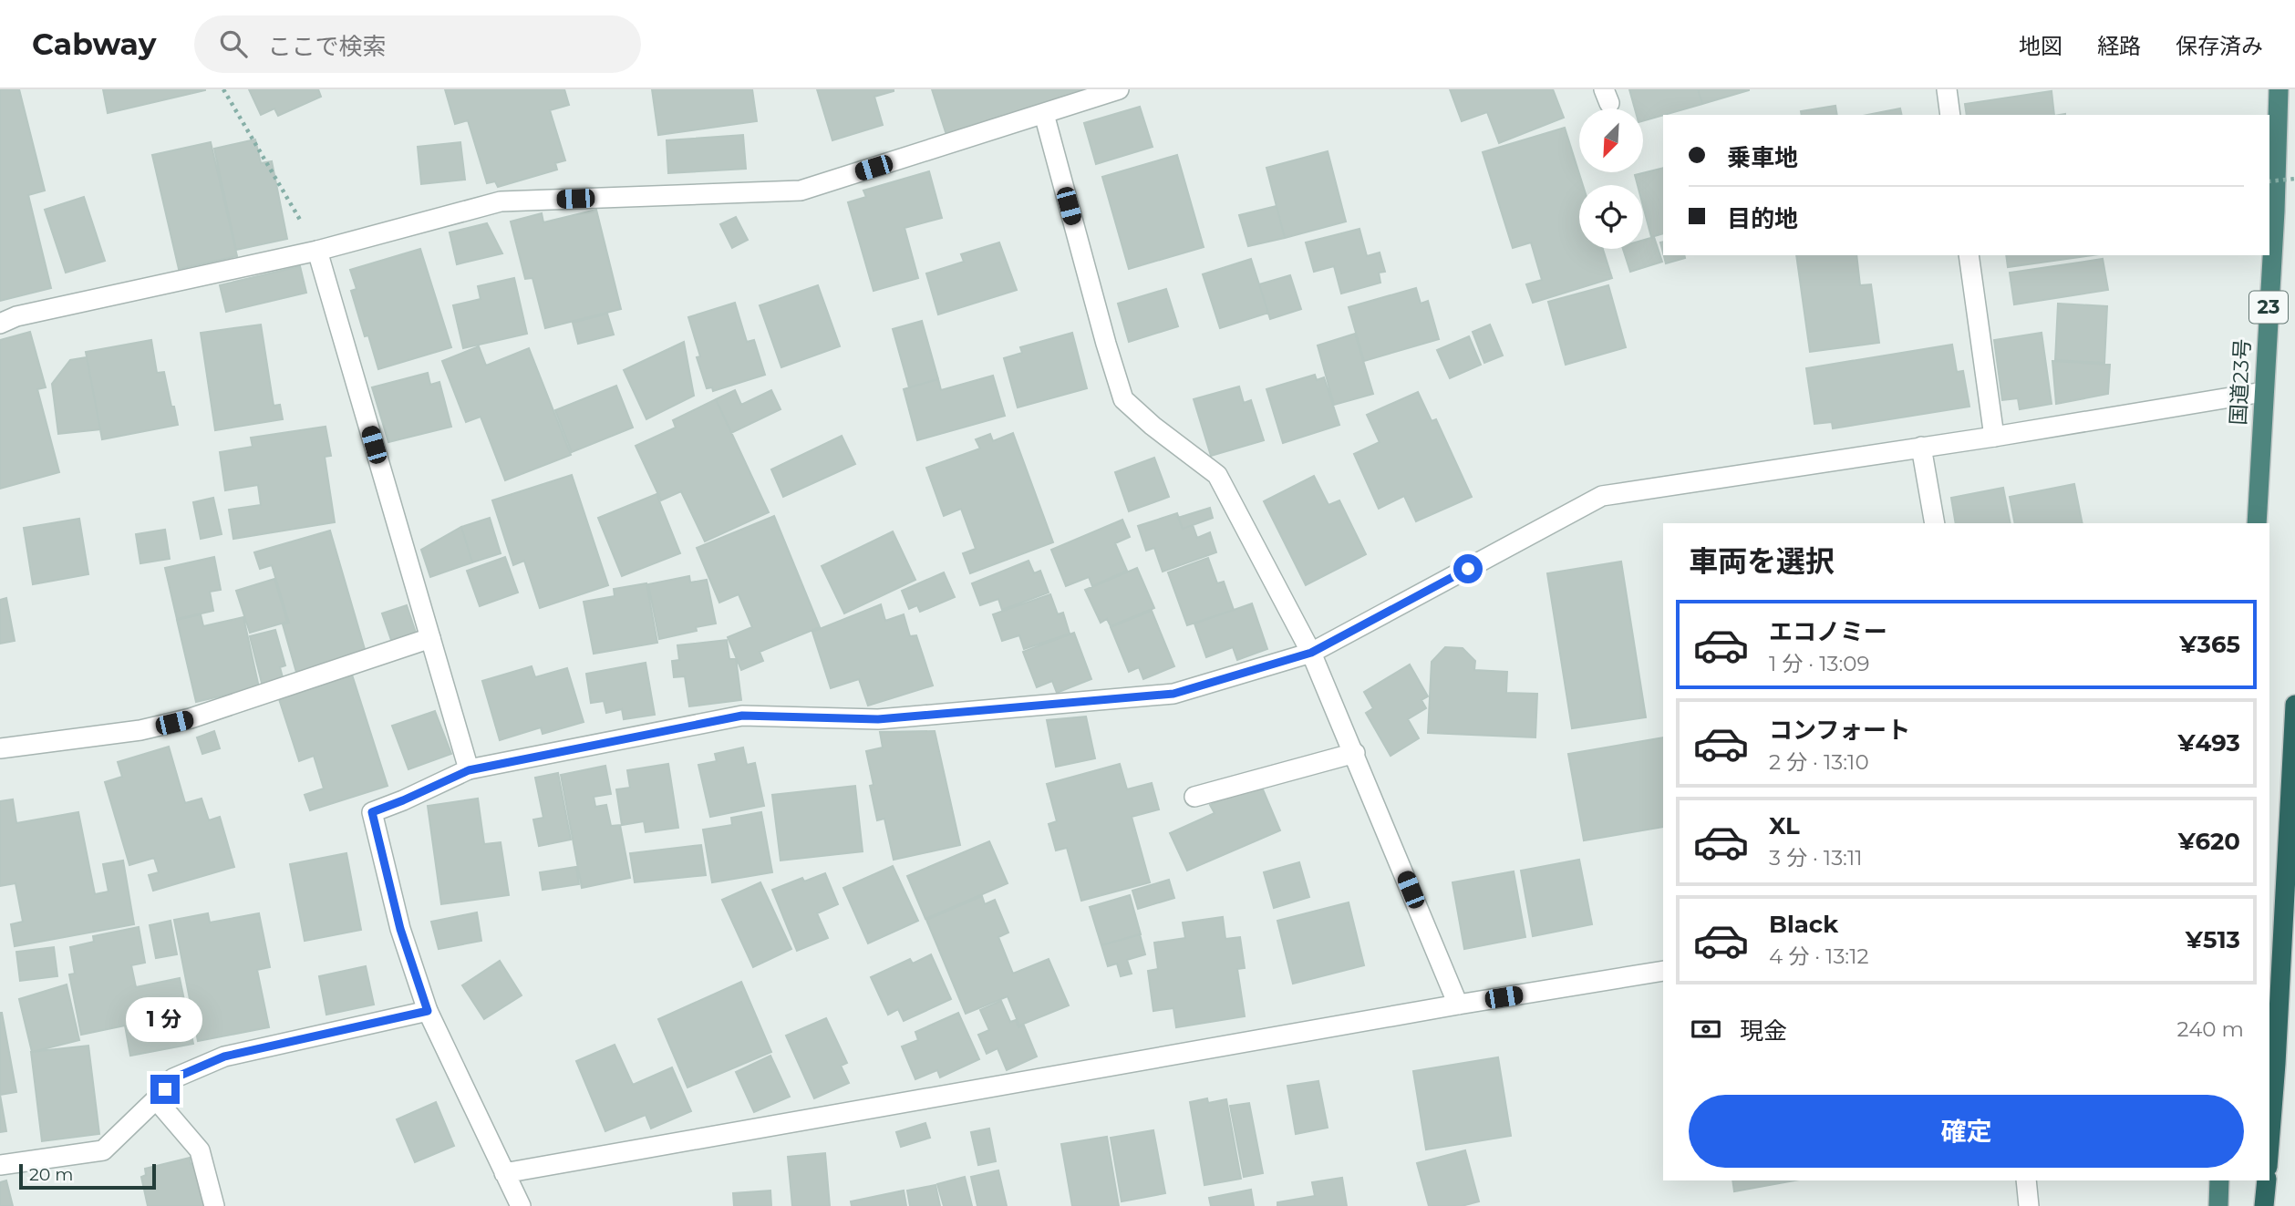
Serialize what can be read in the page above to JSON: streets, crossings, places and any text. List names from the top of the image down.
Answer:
{
  "streets": {
    "highway": ["23", "国道23号"]
  },
  "scale_bar": "20 m",
  "north": "bottom left",
  "page": {
    "header": "Cabway",
    "search": "ここで検索",
    "nav": ["地図", "経路", "保存済み"],
    "banner": ["乗車地", "目的地"],
    "heading": "車両を選択",
    "list": [
      {
        "name": "エコノミー",
        "note": "1 分 · 13:09",
        "value": "¥365"
      },
      {
        "name": "コンフォート",
        "note": "2 分 · 13:10",
        "value": "¥493"
      },
      {
        "name": "XL",
        "note": "3 分 · 13:11",
        "value": "¥620"
      },
      {
        "name": "Black",
        "note": "4 分 · 13:12",
        "value": "¥513"
      }
    ],
    "pay": ["現金", "240 m"],
    "bubble": "1 分",
    "buttons": "確定",
    "scale": "20 m"
  }
}
